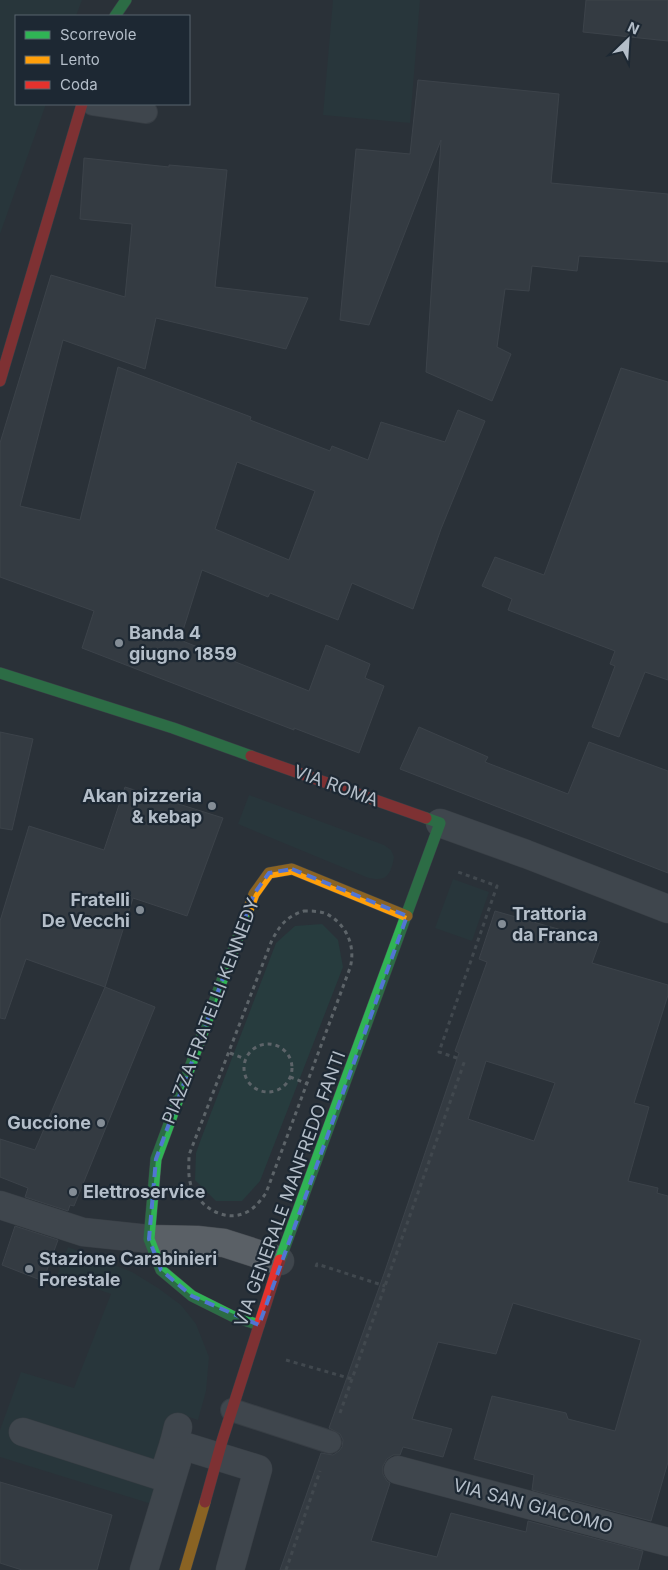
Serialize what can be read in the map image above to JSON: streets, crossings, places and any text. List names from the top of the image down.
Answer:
{
  "streets": {
    "street": [
      "VIA ROMA",
      "PIAZZA FRATELLI KENNEDY",
      "VIA GENERALE MANFREDO FANTI",
      "VIA SAN GIACOMO"
    ]
  },
  "crossings": [
    ["VIA ROMA", "VIA GENERALE MANFREDO FANTI"],
    ["PIAZZA FRATELLI KENNEDY", "VIA GENERALE MANFREDO FANTI"]
  ],
  "places": [
    "Banda 4 giugno 1859",
    "Akan pizzeria & kebap",
    "Fratelli De Vecchi",
    "Trattoria da Franca",
    "Guccione",
    "Elettroservice",
    "Stazione Carabinieri Forestale"
  ],
  "legend": ["Scorrevole", "Lento", "Coda"],
  "north": "top right"
}
